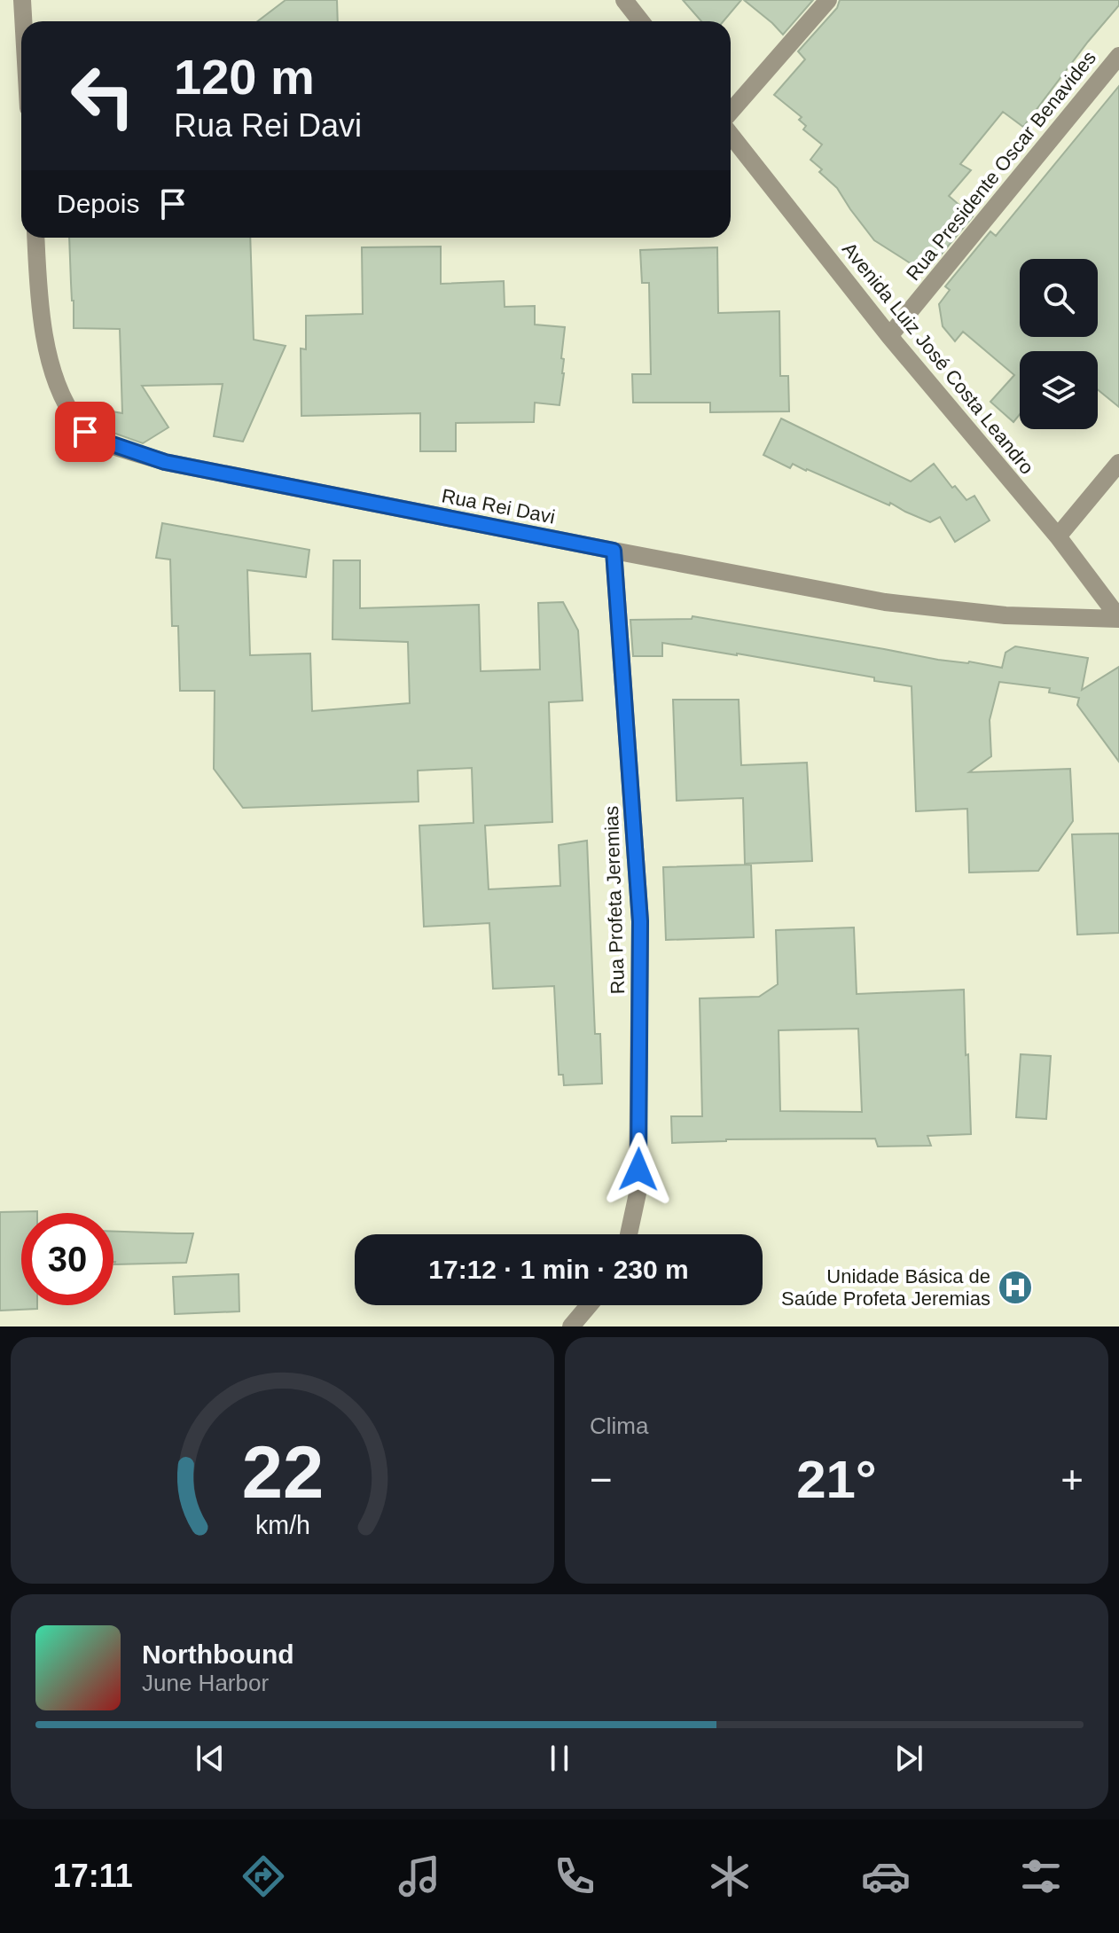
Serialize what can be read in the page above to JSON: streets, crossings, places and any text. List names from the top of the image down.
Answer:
{
  "streets": {
    "street": [
      "Rua Presidente Oscar Benavides",
      "Avenida Luiz José Costa Leandro",
      "Rua Rei Davi",
      "Rua Profeta Jeremias"
    ]
  },
  "crossings": [
    ["Rua Presidente Oscar Benavides", "Avenida Luiz José Costa Leandro"],
    ["Avenida Luiz José Costa Leandro", "Rua Rei Davi"],
    ["Rua Rei Davi", "Rua Profeta Jeremias"]
  ],
  "places": {
    "hospital": ["Unidade Básica de Saúde Profeta Jeremias"]
  },
  "page": {
    "turn": ["120 m", "Rua Rei Davi"],
    "then": "Depois",
    "limit": "30",
    "trip": "17:12 · 1 min · 230 m",
    "tile": "Clima",
    "heat": ["−", "21°", "+"],
    "song": ["Northbound", "June Harbor"],
    "tabs": "17:11",
    "gauge": ["22", "km/h"]
  }
}
